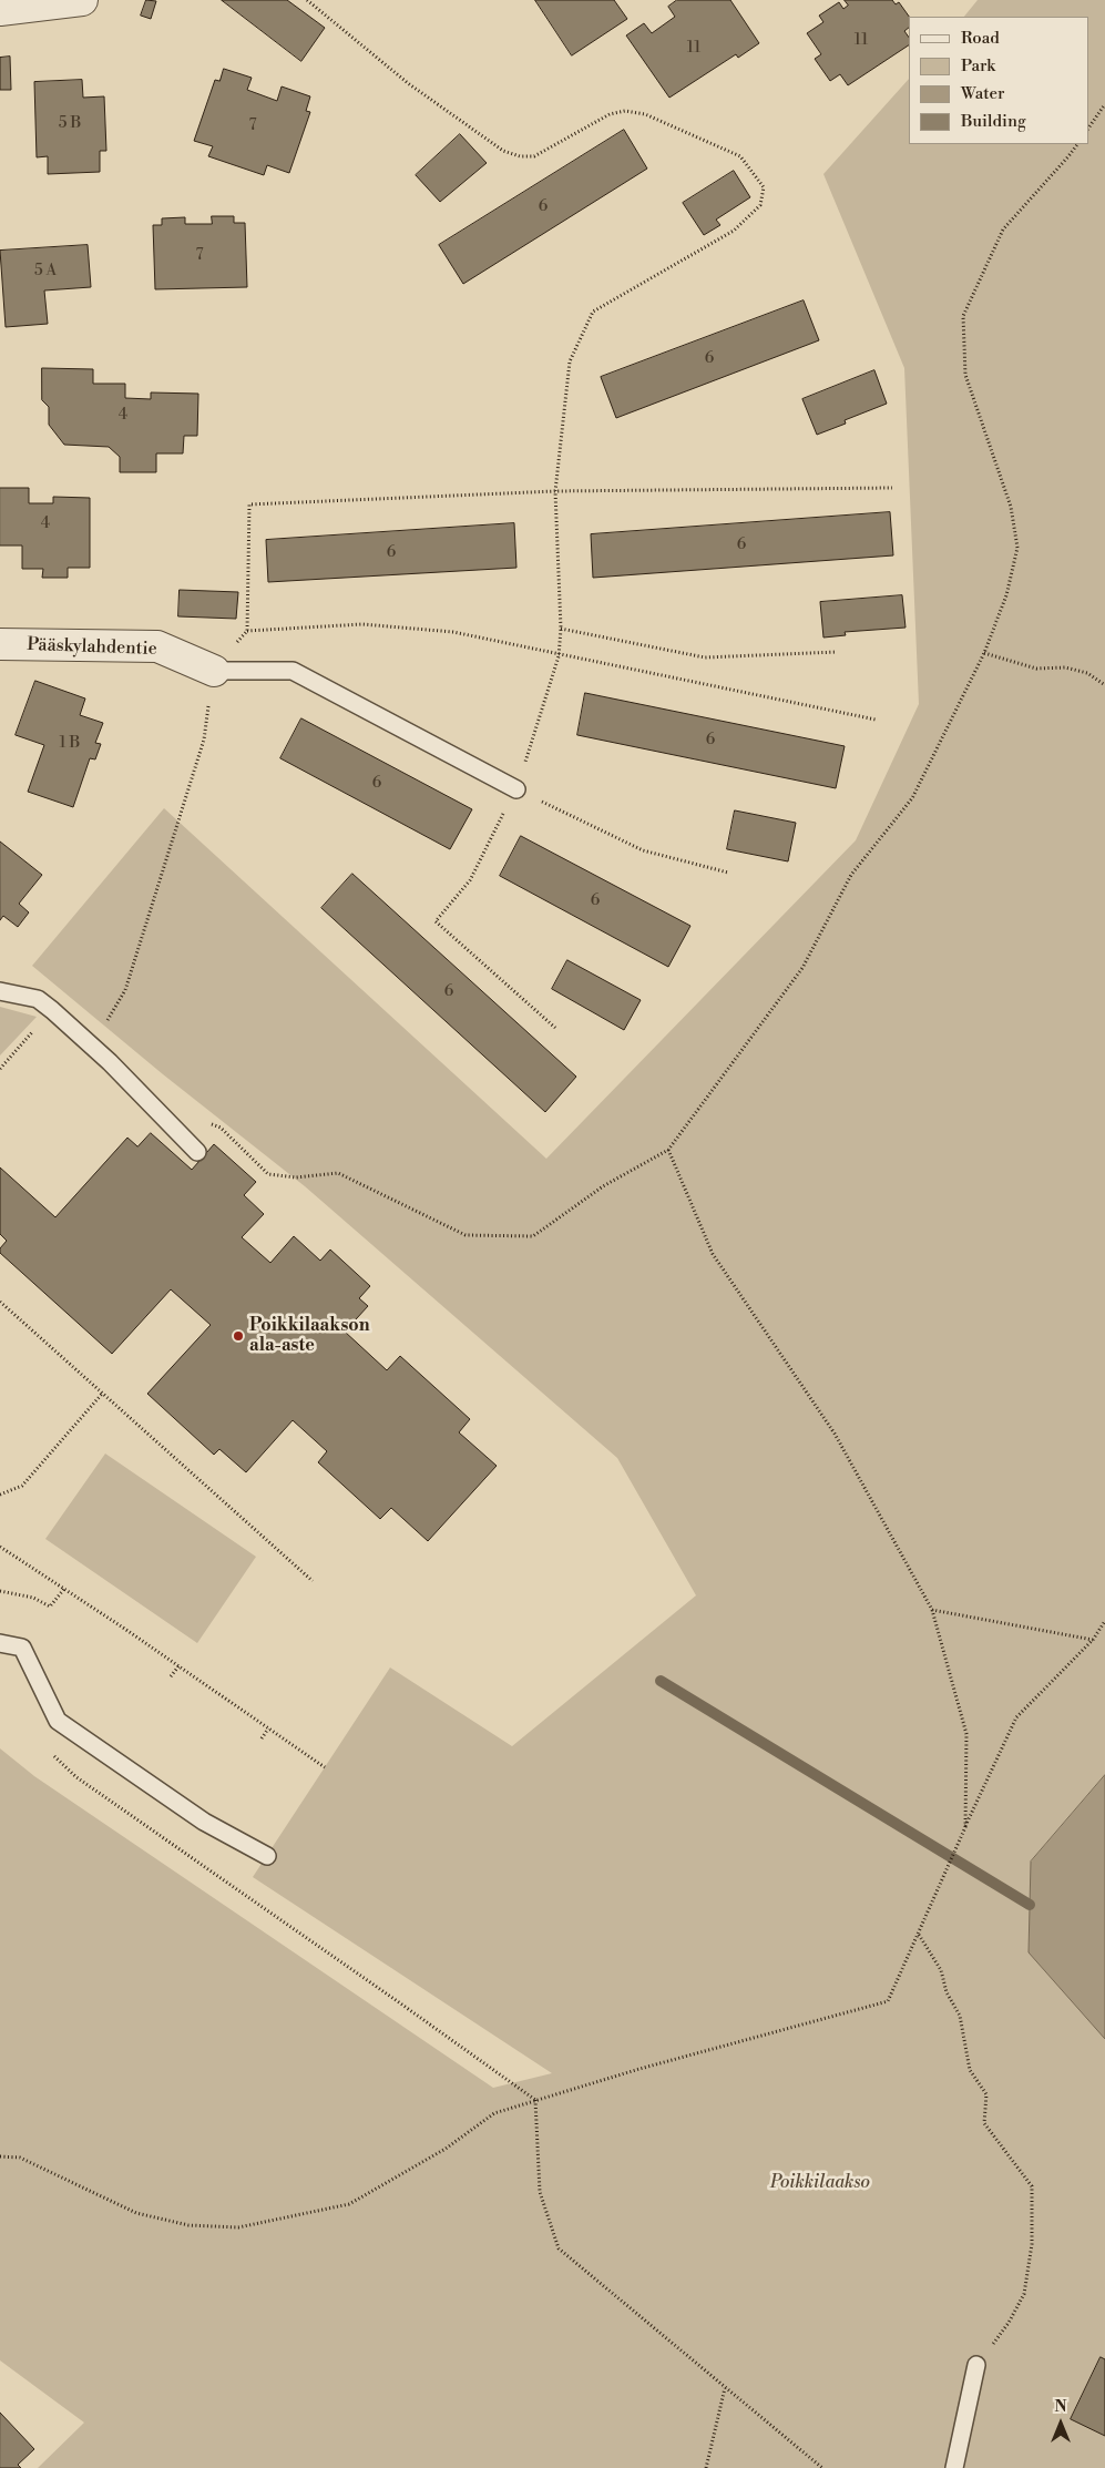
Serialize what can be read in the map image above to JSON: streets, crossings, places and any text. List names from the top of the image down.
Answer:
{
  "streets": {
    "street": ["Pääskylahdentie"]
  },
  "parks": ["Poikkilaakso"],
  "places": ["Poikkilaakson ala-aste"],
  "house_numbers": [
    "11",
    "11",
    "5 B",
    "7",
    "6",
    "7",
    "5 A",
    "6",
    "4",
    "4",
    "6",
    "6",
    "6",
    "1 B",
    "6",
    "6",
    "6"
  ],
  "legend": [
    "Road",
    "Park",
    "Water",
    "Building"
  ],
  "north": "top"
}
